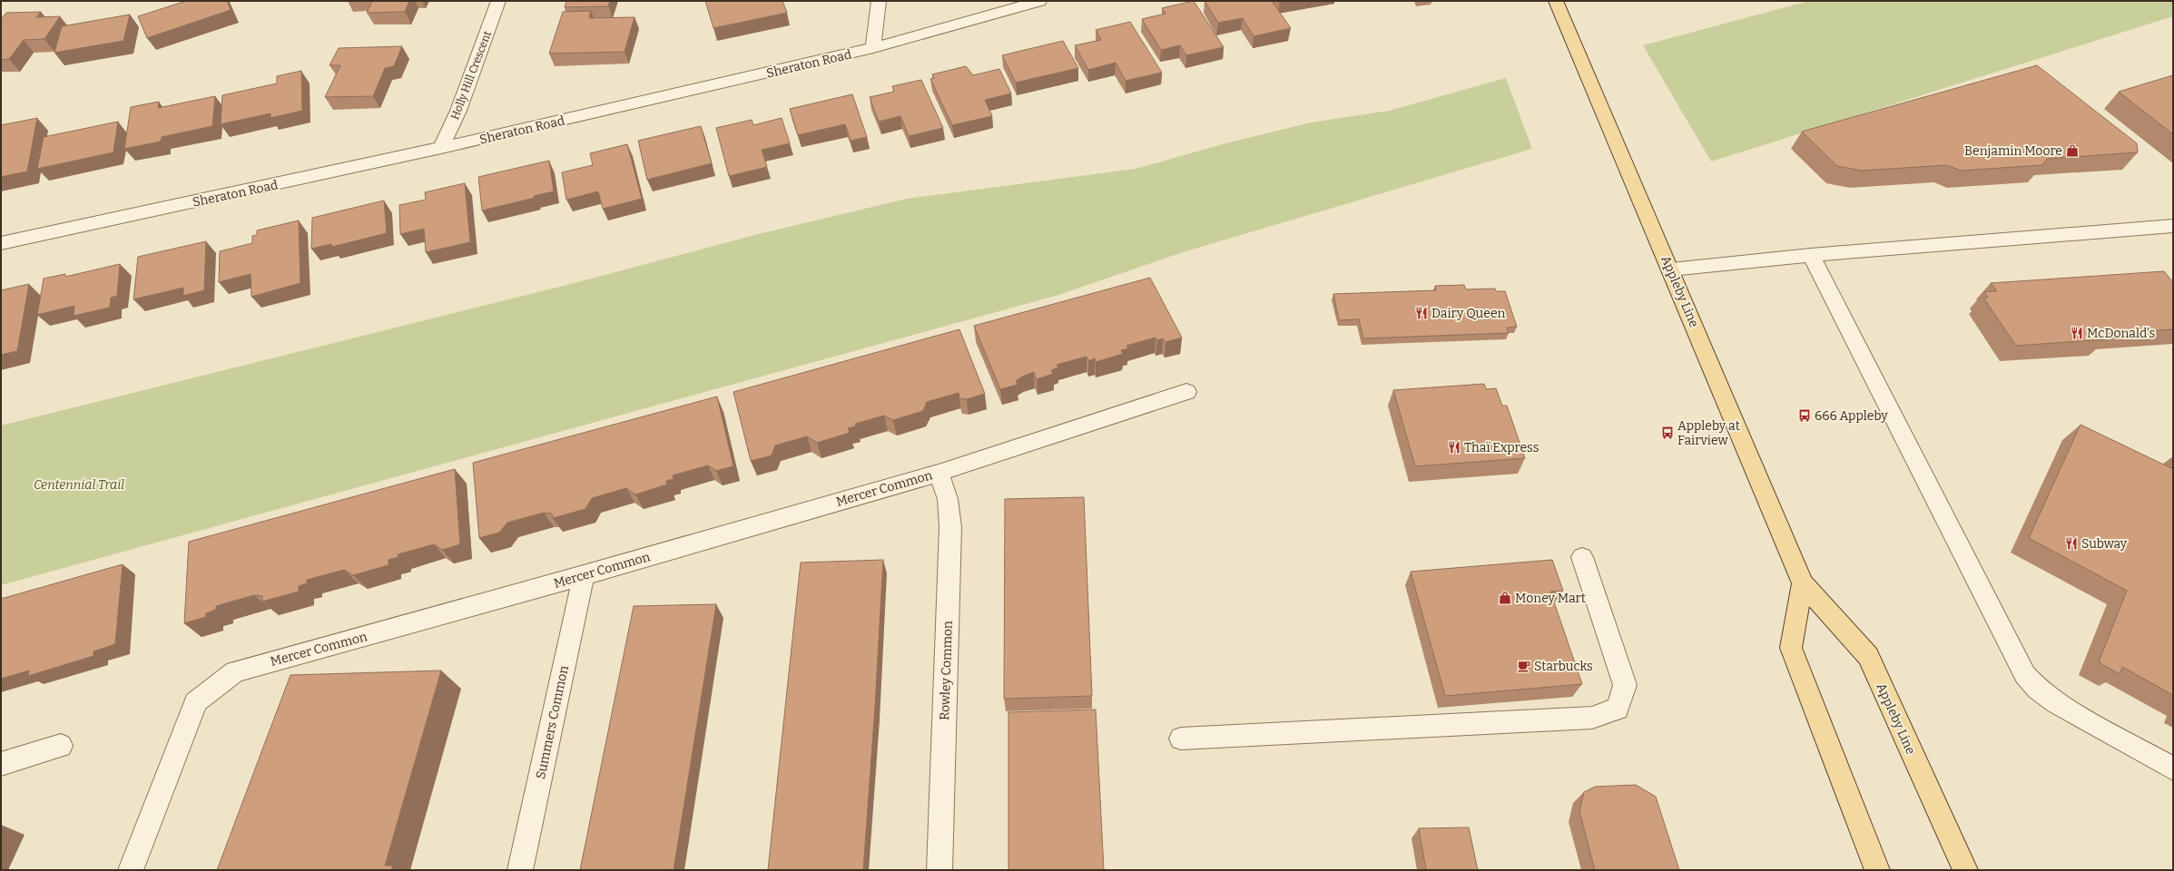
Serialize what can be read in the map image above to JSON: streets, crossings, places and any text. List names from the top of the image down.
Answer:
{
  "streets": {
    "main road": ["Appleby Line"],
    "street": [
      "Sheraton Road",
      "Holly Hill Crescent",
      "Mercer Common",
      "Rowley Common",
      "Summers Common"
    ]
  },
  "crossings": [
    ["Sheraton Road", "Holly Hill Crescent"],
    ["Mercer Common", "Rowley Common"],
    ["Mercer Common", "Summers Common"]
  ],
  "parks": ["Centennial Trail"],
  "places": {
    "shop": ["Benjamin Moore", "Money Mart"],
    "restaurant": [
      "Dairy Queen",
      "McDonald's",
      "Thaï Express",
      "Subway"
    ],
    "bus stop": ["666 Appleby", "Appleby at Fairview"],
    "cafe": ["Starbucks"]
  }
}
